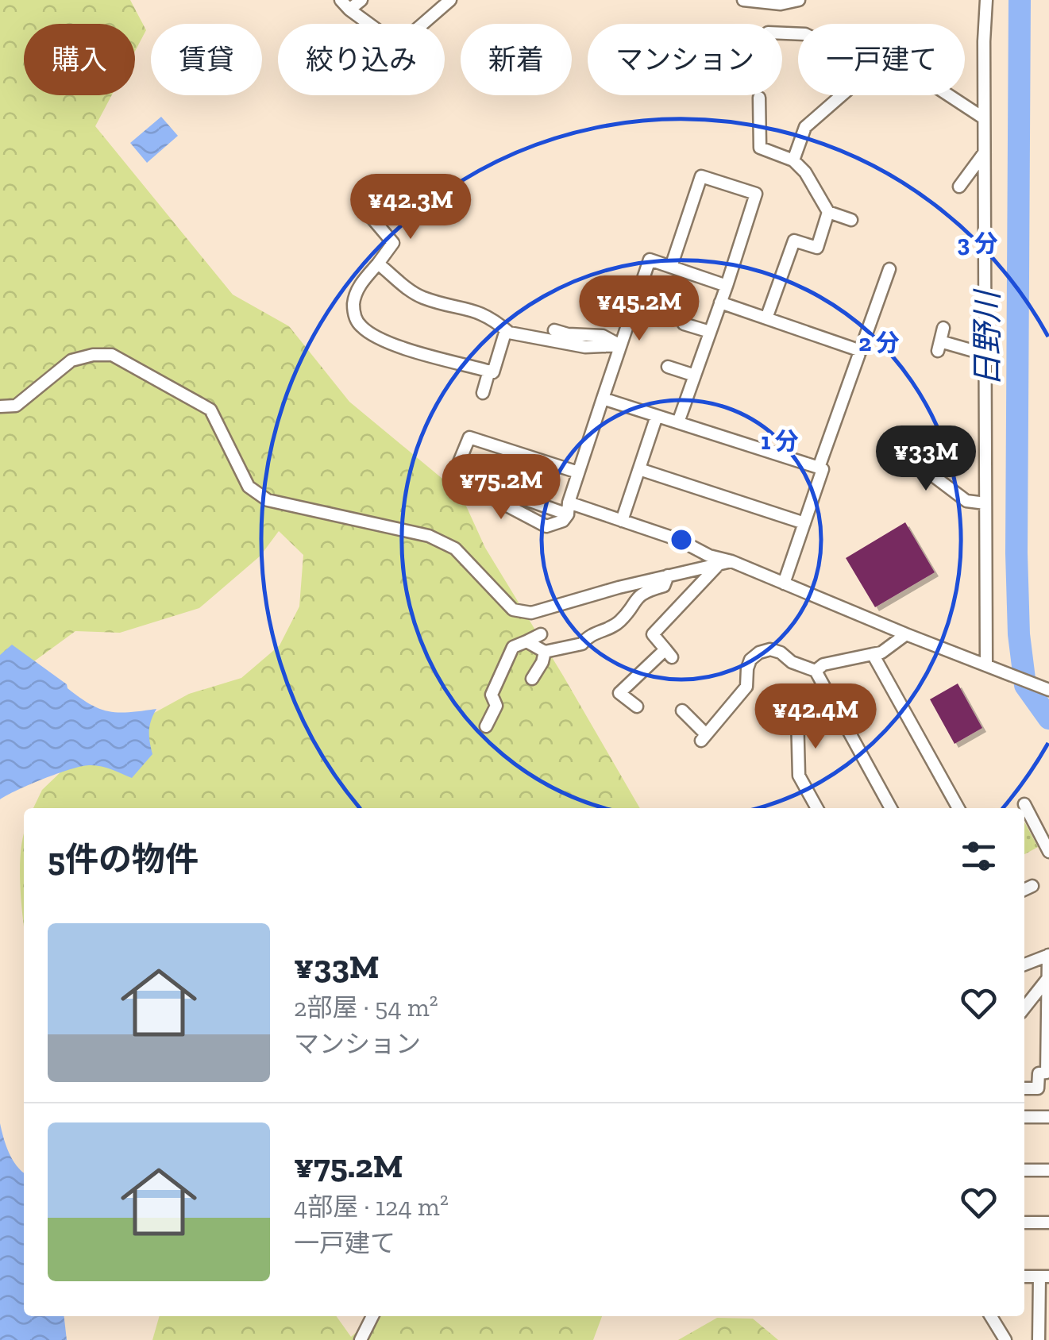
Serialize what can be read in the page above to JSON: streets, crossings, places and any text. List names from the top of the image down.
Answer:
{
  "water": ["日野川"],
  "page": {
    "chip": [
      "購入",
      "賃貸",
      "絞り込み",
      "新着",
      "マンション",
      "一戸建て"
    ],
    "price": [
      "¥42.3M",
      "¥45.2M",
      "¥33M",
      "¥75.2M",
      "¥42.4M"
    ],
    "heading": "5件の物件",
    "list": [
      {
        "name": "¥33M",
        "note": "2部屋 · 54 m² · マンション"
      },
      {
        "name": "¥75.2M",
        "note": "4部屋 · 124 m² · 一戸建て"
      }
    ]
  },
  "rings": ["3 分", "2 分", "1 分"]
}
